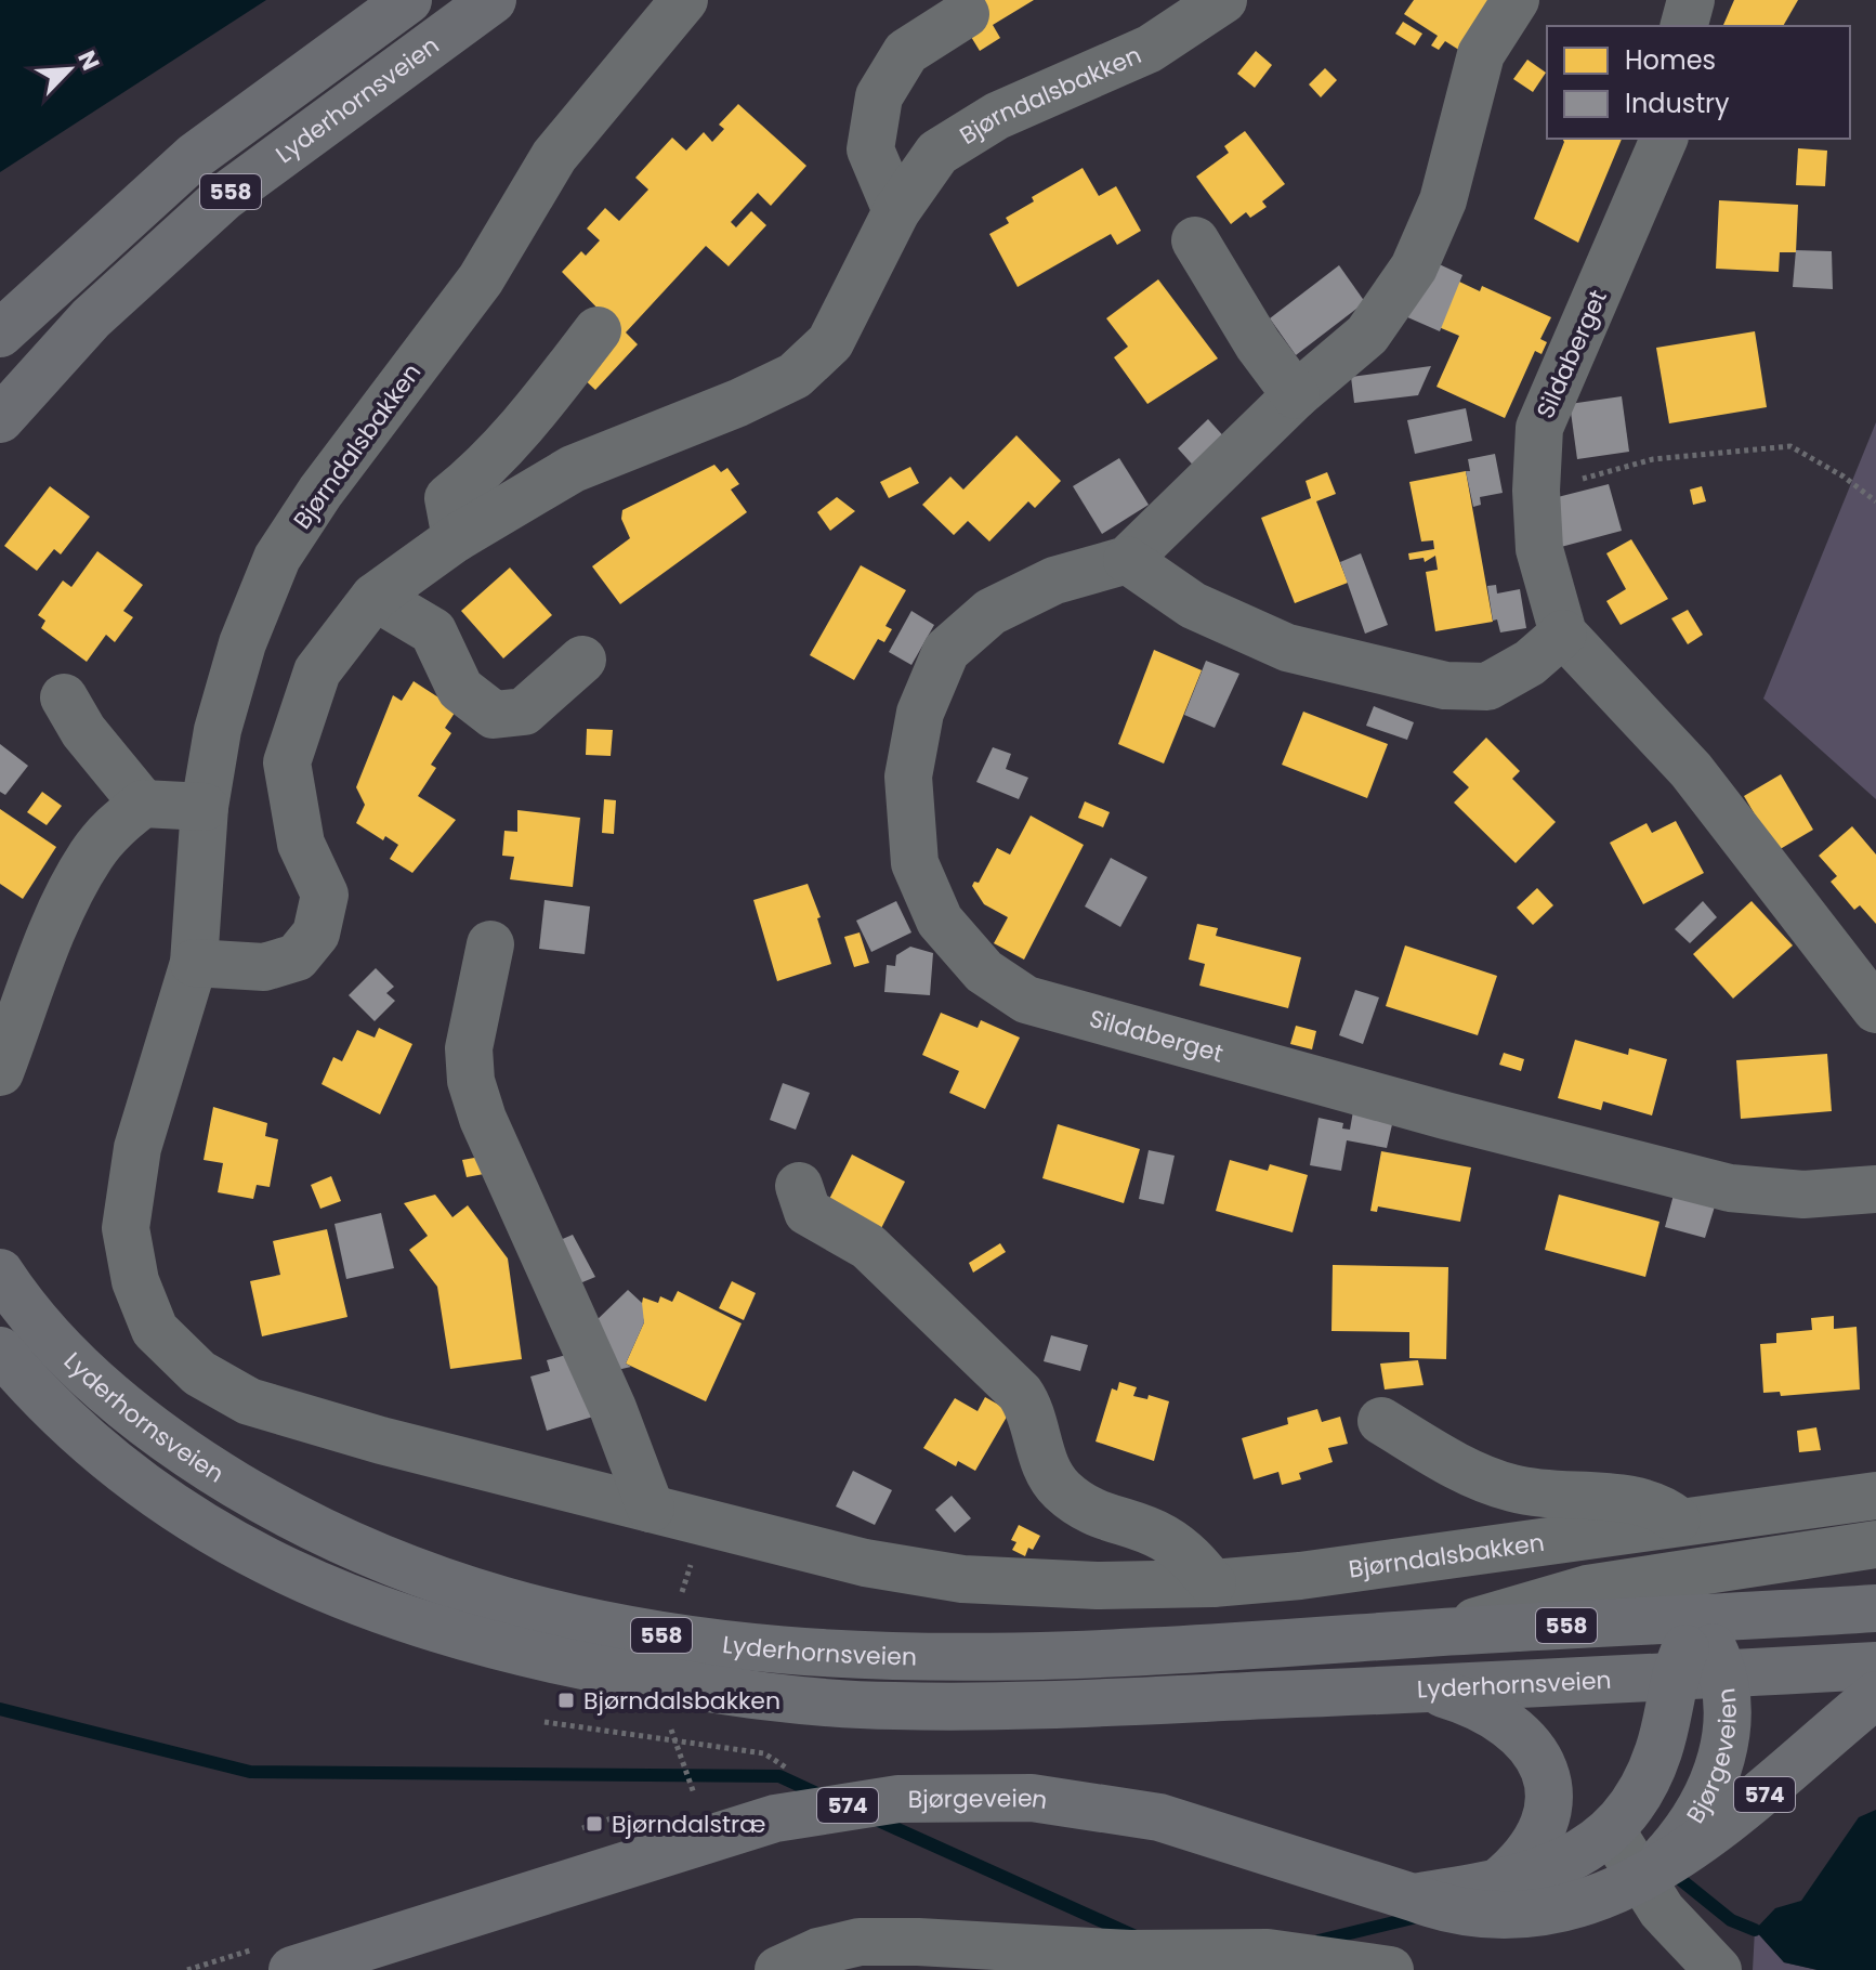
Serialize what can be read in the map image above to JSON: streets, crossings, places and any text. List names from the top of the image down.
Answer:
{
  "streets": {
    "main road": [
      "Lyderhornsveien",
      "558",
      "Bjørgeveien",
      "574"
    ],
    "street": ["Bjørndalsbakken", "Sildaberget"]
  },
  "crossings": [
    ["Lyderhornsveien", "Bjørgeveien"],
    ["Lyderhornsveien", "574"],
    ["Bjørgeveien", "574"]
  ],
  "places": {
    "transit": ["Bjørndalsbakken", "Bjørndalstræ"]
  },
  "legend": ["Homes", "Industry"],
  "north": "top right"
}
